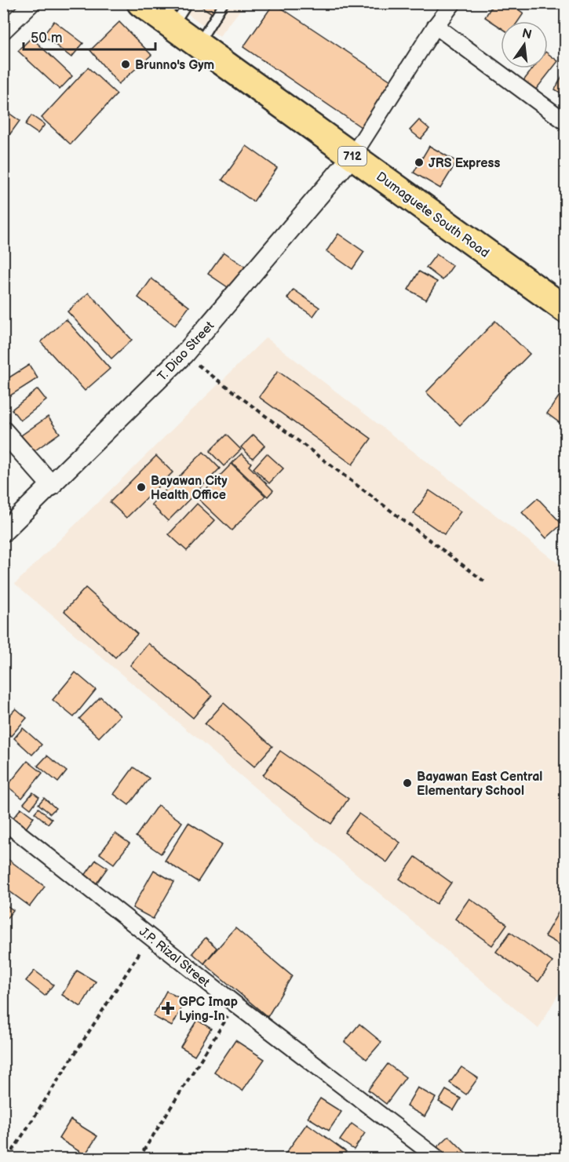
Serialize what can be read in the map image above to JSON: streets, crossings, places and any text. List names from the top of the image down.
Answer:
{
  "streets": {
    "highway": ["712", "Dumaguete South Road"],
    "street": ["T. Diao Street", "J.P. Rizal Street"]
  },
  "crossings": [
    ["Dumaguete South Road", "T. Diao Street"]
  ],
  "places": {
    "other": [
      "Brunno's Gym",
      "JRS Express",
      "Bayawan City Health Office",
      "Bayawan East Central Elementary School"
    ],
    "health": ["GPC Imap Lying-In"]
  },
  "scale_bar": "50 m",
  "north": "top"
}
